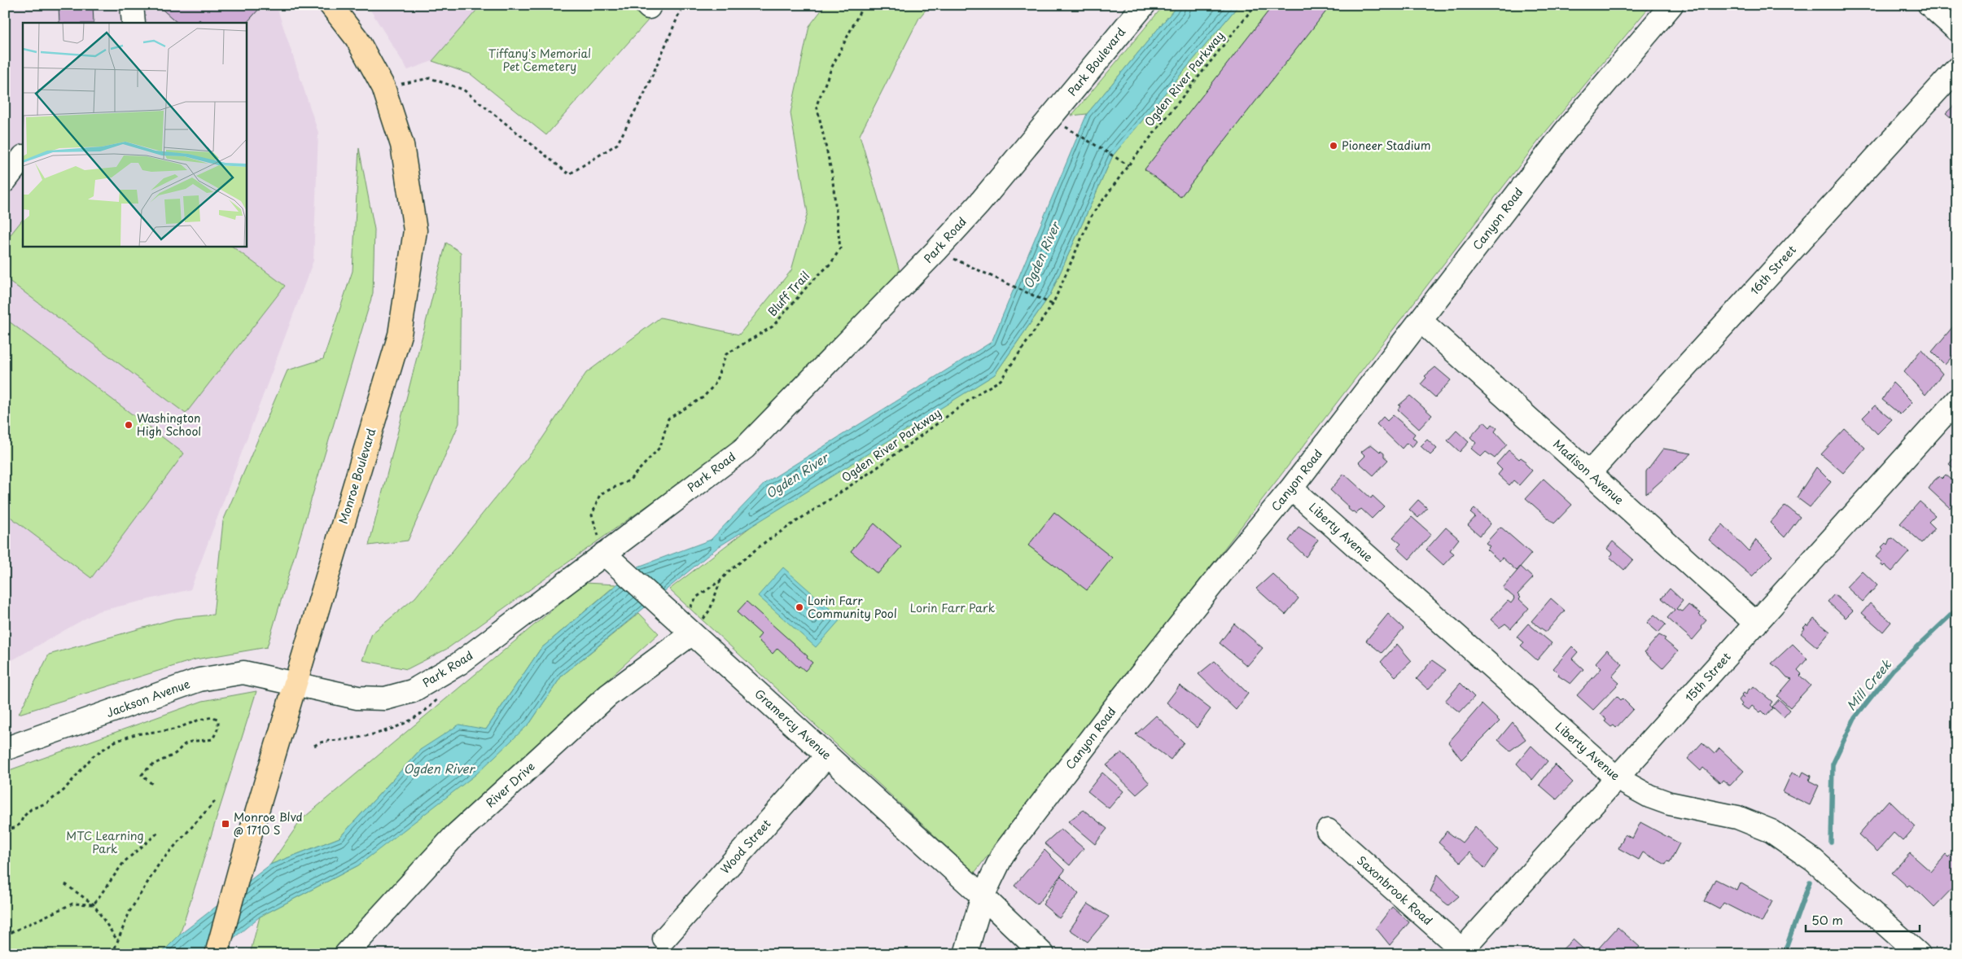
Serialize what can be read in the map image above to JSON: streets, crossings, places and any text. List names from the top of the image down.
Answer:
{
  "streets": {
    "main road": ["Monroe Boulevard"],
    "street": [
      "Park Boulevard",
      "Canyon Road",
      "Park Road",
      "16th Street",
      "Madison Avenue",
      "Liberty Avenue",
      "15th Street",
      "Jackson Avenue",
      "Gramercy Avenue",
      "River Drive",
      "Wood Street",
      "Saxonbrook Road"
    ],
    "path": ["Ogden River Parkway", "Bluff Trail"]
  },
  "crossings": [
    ["Park Boulevard", "Park Road"],
    ["Canyon Road", "Madison Avenue"],
    ["Canyon Road", "Liberty Avenue"],
    ["Canyon Road", "Gramercy Avenue"],
    ["Park Road", "Bluff Trail"],
    ["Park Road", "Monroe Boulevard"],
    ["Park Road", "Jackson Avenue"],
    ["Park Road", "Gramercy Avenue"],
    ["16th Street", "Madison Avenue"],
    ["Bluff Trail", "Gramercy Avenue"],
    ["Madison Avenue", "15th Street"],
    ["Monroe Boulevard", "Jackson Avenue"],
    ["Liberty Avenue", "15th Street"],
    ["15th Street", "Saxonbrook Road"],
    ["Gramercy Avenue", "River Drive"],
    ["Gramercy Avenue", "Wood Street"]
  ],
  "water": ["Ogden River", "Mill Creek"],
  "parks": ["Tiffany's Memorial Pet Cemetery", "Lorin Farr Park", "MTC Learning Park"],
  "places": {
    "other": ["Pioneer Stadium", "Washington High School", "Lorin Farr Community Pool"],
    "transit": ["Monroe Blvd @ 1710 S"]
  },
  "scale_bar": "50 m"
}
